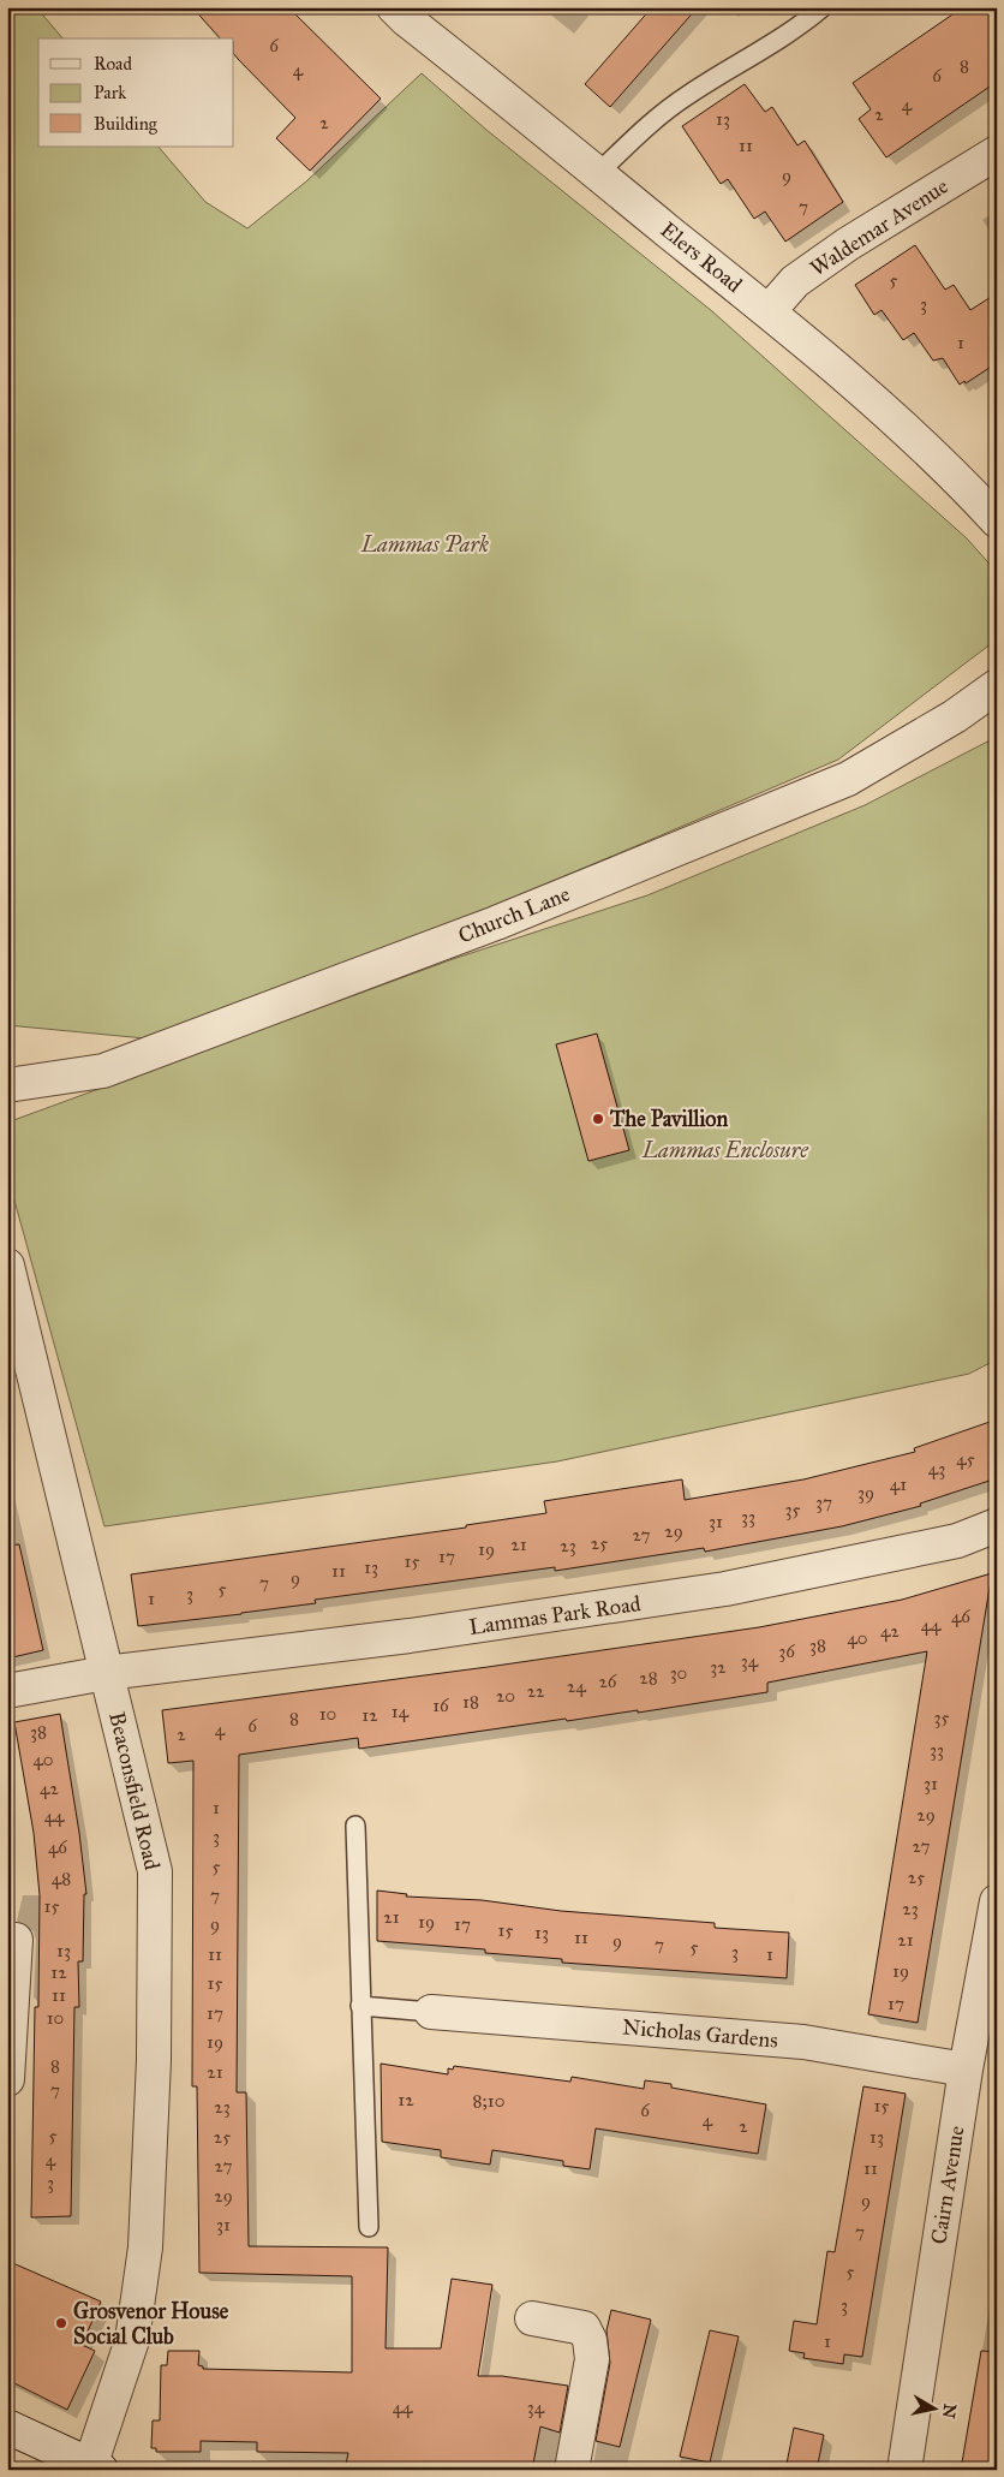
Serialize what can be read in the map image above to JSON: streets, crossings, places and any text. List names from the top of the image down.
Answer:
{
  "streets": {
    "street": [
      "Waldemar Avenue",
      "Elers Road",
      "Church Lane",
      "Lammas Park Road",
      "Beaconsfield Road",
      "Nicholas Gardens",
      "Cairn Avenue"
    ]
  },
  "crossings": [
    ["Waldemar Avenue", "Elers Road"],
    ["Lammas Park Road", "Beaconsfield Road"],
    ["Nicholas Gardens", "Cairn Avenue"]
  ],
  "parks": ["Lammas Park", "Lammas Enclosure"],
  "places": ["The Pavillion", "Grosvenor House Social Club"],
  "house_numbers": [
    "6",
    "8",
    "4",
    "6",
    "4",
    "2",
    "13",
    "2",
    "11",
    "9",
    "7",
    "5",
    "3",
    "1",
    "45",
    "43",
    "41",
    "39",
    "37",
    "35",
    "33",
    "31",
    "29",
    "27",
    "25",
    "21",
    "23",
    "19",
    "17",
    "15",
    "13",
    "11",
    "9",
    "7",
    "5",
    "3",
    "1",
    "46",
    "44",
    "42",
    "40",
    "38",
    "36",
    "34",
    "32",
    "30",
    "28",
    "26",
    "24",
    "22",
    "20",
    "18",
    "16",
    "14",
    "10",
    "12",
    "35",
    "8",
    "6",
    "4",
    "38",
    "2",
    "33",
    "40",
    "31",
    "42",
    "1",
    "29",
    "44",
    "3",
    "27",
    "46",
    "5",
    "25",
    "48",
    "7",
    "15",
    "23",
    "21",
    "19",
    "9",
    "17",
    "15",
    "13",
    "11",
    "21",
    "9",
    "7",
    "5",
    "13",
    "3",
    "11",
    "1",
    "19",
    "12",
    "15",
    "11",
    "17",
    "17",
    "10",
    "19",
    "8",
    "21",
    "7",
    "12",
    "8;10",
    "15",
    "23",
    "6",
    "4",
    "2",
    "5",
    "25",
    "13",
    "4",
    "27",
    "11",
    "3",
    "29",
    "9",
    "31",
    "7",
    "5",
    "3",
    "1",
    "44",
    "34"
  ],
  "legend": ["Road", "Park", "Building"],
  "north": "right"
}
